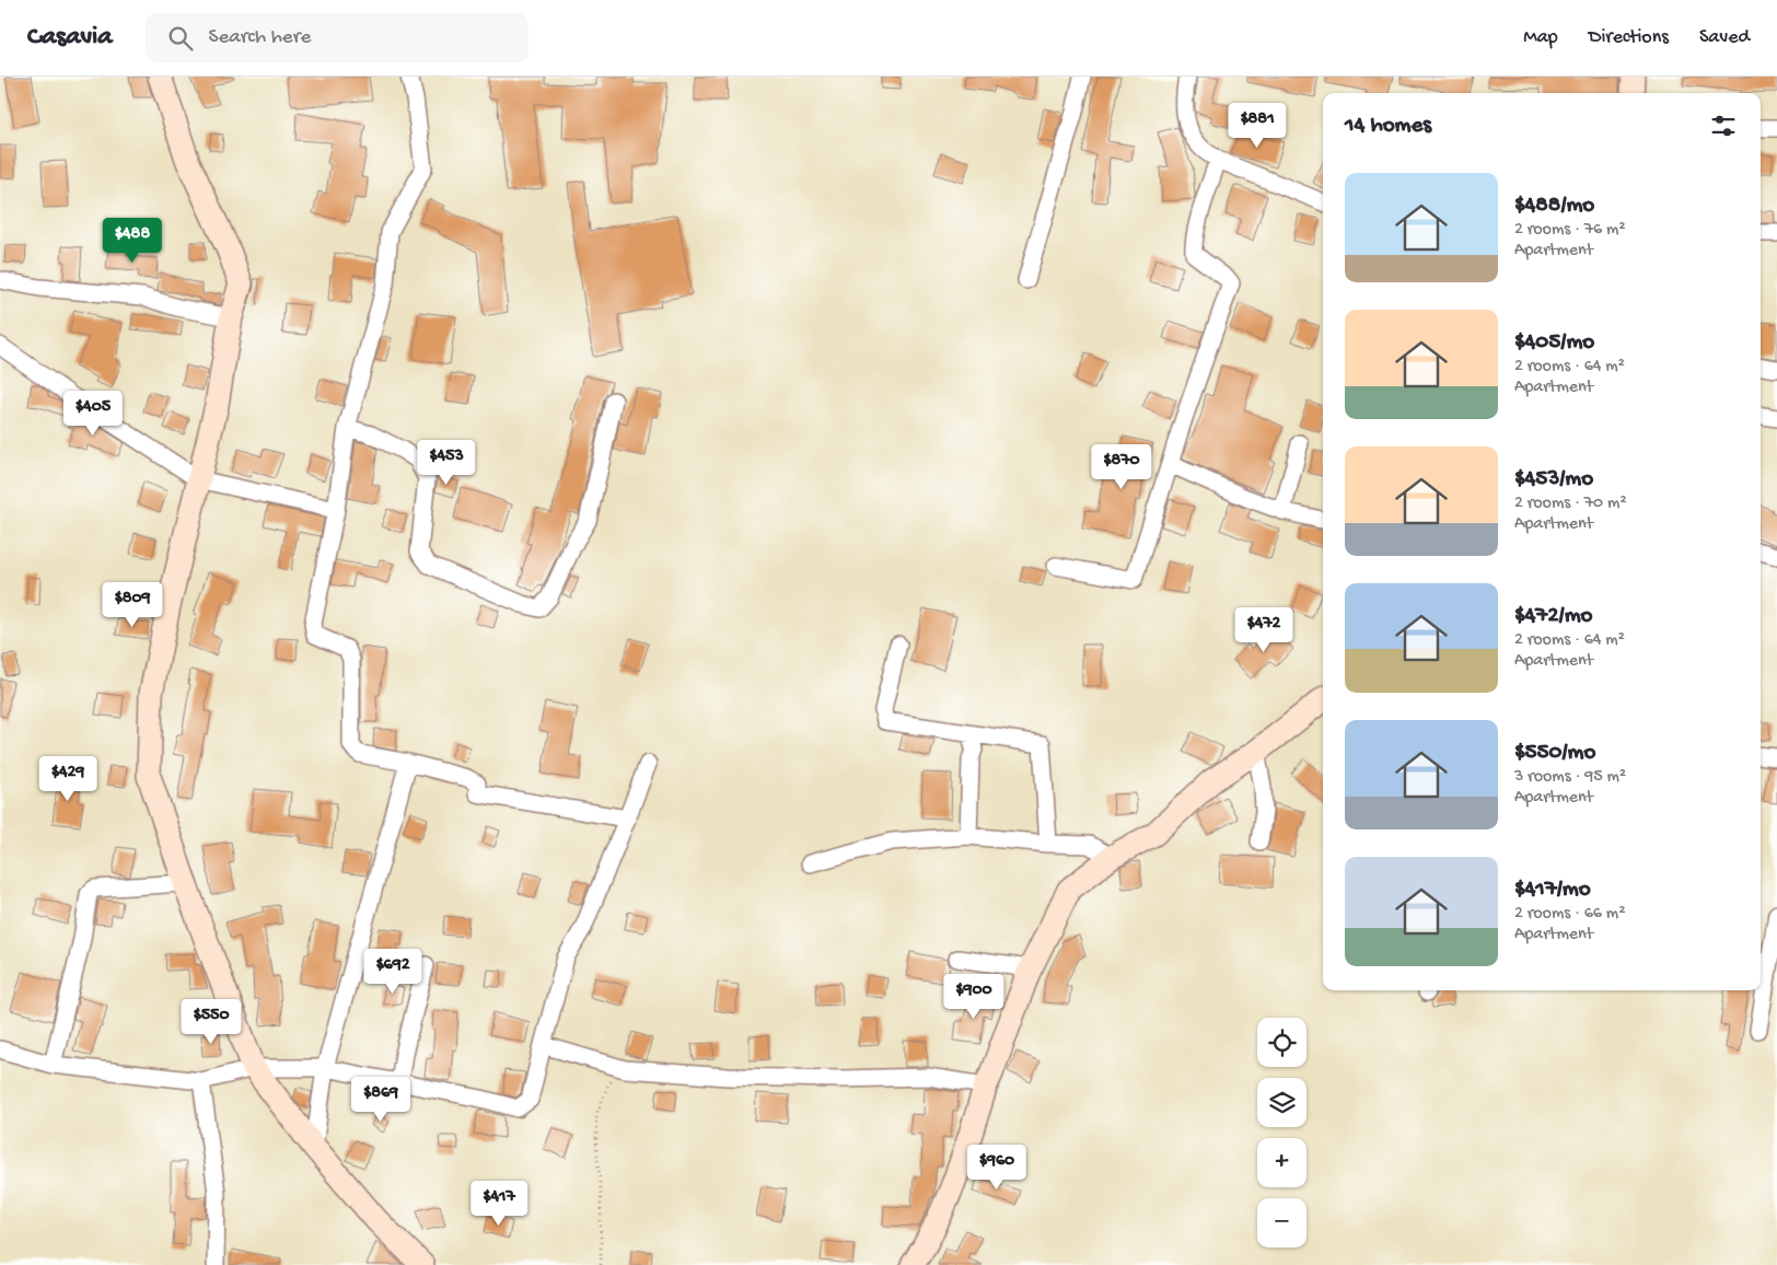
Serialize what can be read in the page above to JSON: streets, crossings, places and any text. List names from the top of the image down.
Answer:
{
  "page": {
    "header": "Casavia",
    "search": "Search here",
    "nav": ["Map", "Directions", "Saved"],
    "heading": "14 homes",
    "price": [
      "$881",
      "$488",
      "$405",
      "$453",
      "$870",
      "$809",
      "$472",
      "$429",
      "$692",
      "$900",
      "$550",
      "$869",
      "$960",
      "$417"
    ],
    "list": [
      {
        "name": "$488/mo",
        "note": "2 rooms · 76 m² · Apartment"
      },
      {
        "name": "$405/mo",
        "note": "2 rooms · 64 m² · Apartment"
      },
      {
        "name": "$453/mo",
        "note": "2 rooms · 70 m² · Apartment"
      },
      {
        "name": "$472/mo",
        "note": "2 rooms · 64 m² · Apartment"
      },
      {
        "name": "$550/mo",
        "note": "3 rooms · 95 m² · Apartment"
      },
      {
        "name": "$417/mo",
        "note": "2 rooms · 66 m² · Apartment"
      }
    ],
    "map_buttons": ["+", "−"]
  }
}
